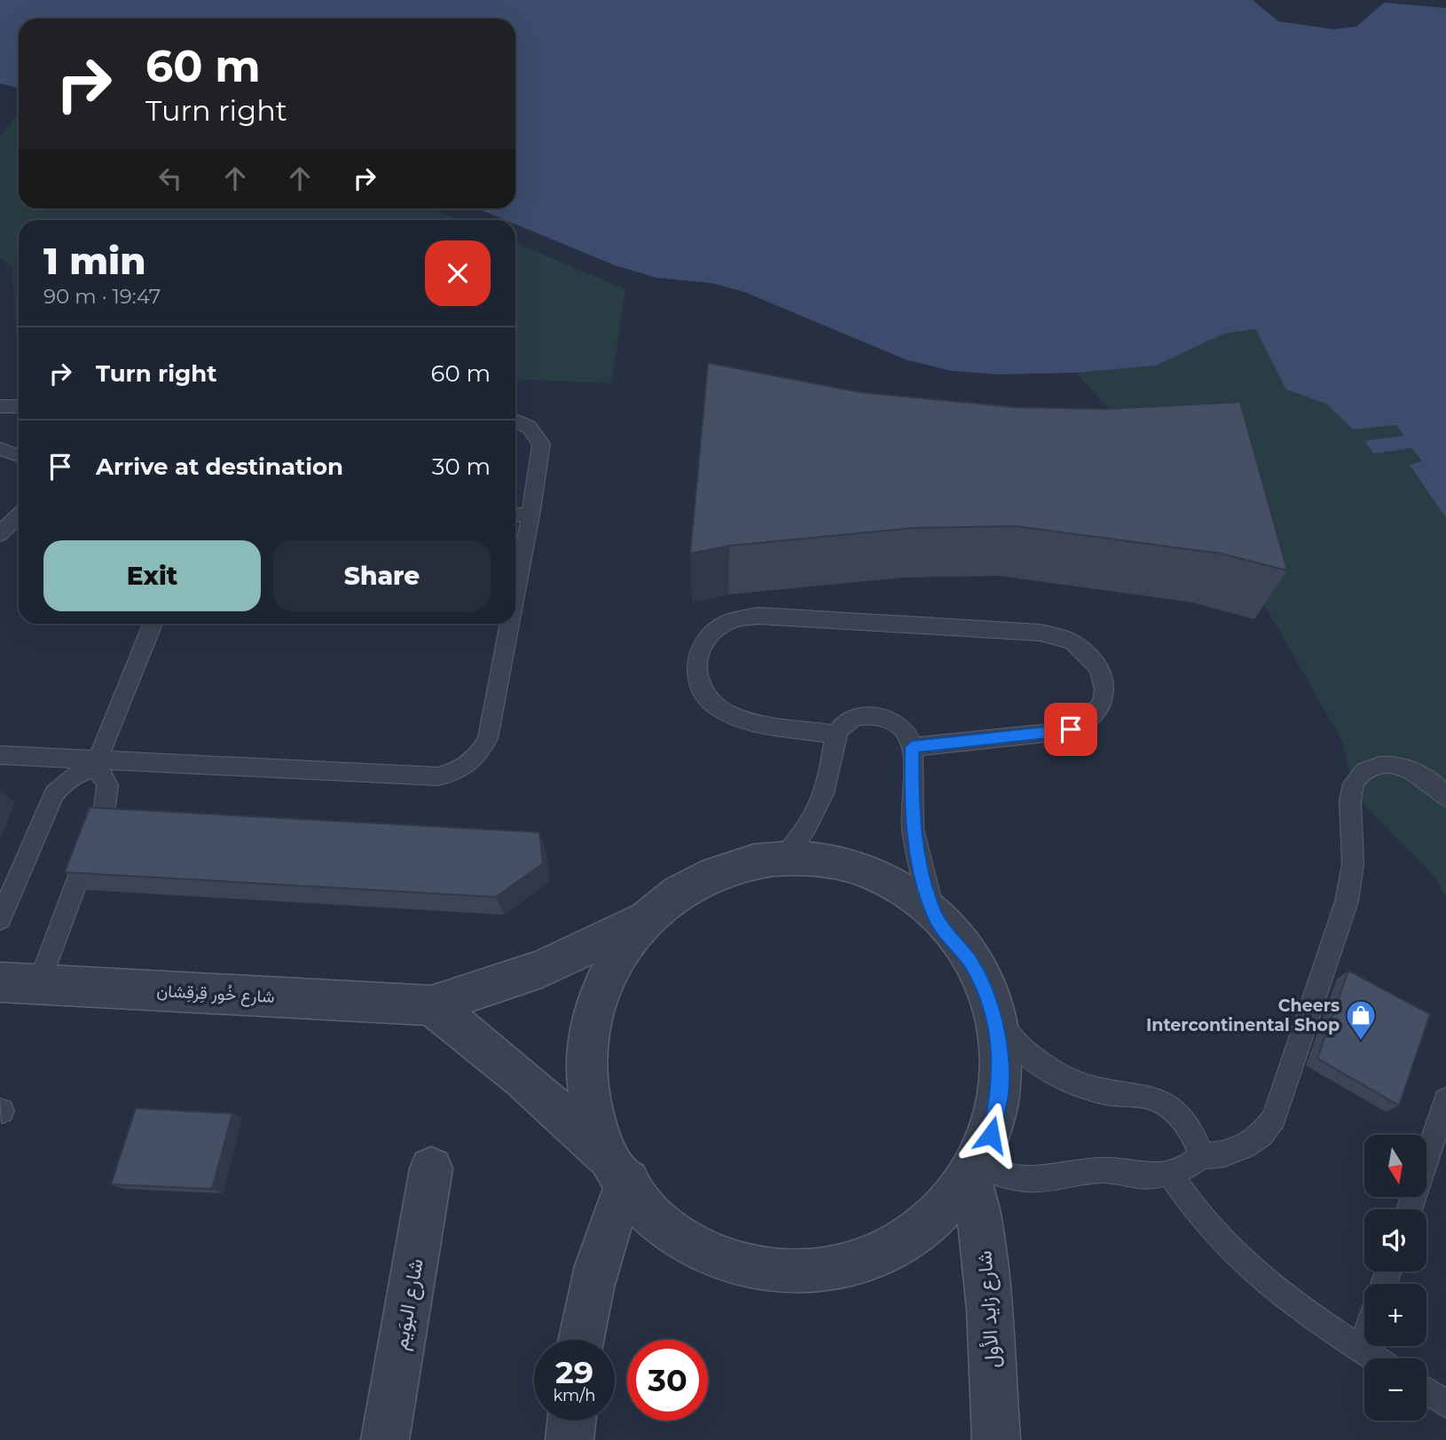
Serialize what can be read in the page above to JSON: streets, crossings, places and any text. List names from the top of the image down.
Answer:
{
  "streets": {
    "street": ["شارع خُور قِرقِشان", "شارع البوَيم", "شارع زايد الأول"]
  },
  "places": {
    "shop": ["Cheers Intercontinental Shop"]
  },
  "north": "bottom",
  "page": {
    "turn": ["60 m", "Turn right"],
    "heading": ["1 min", "90 m · 19:47"],
    "list": [
      {
        "name": "Turn right",
        "value": "60 m"
      },
      {
        "name": "Arrive at destination",
        "value": "30 m"
      }
    ],
    "buttons": ["Exit", "Share"],
    "map_buttons": ["+", "−"],
    "speed": "29 km/h",
    "limit": "30"
  }
}
